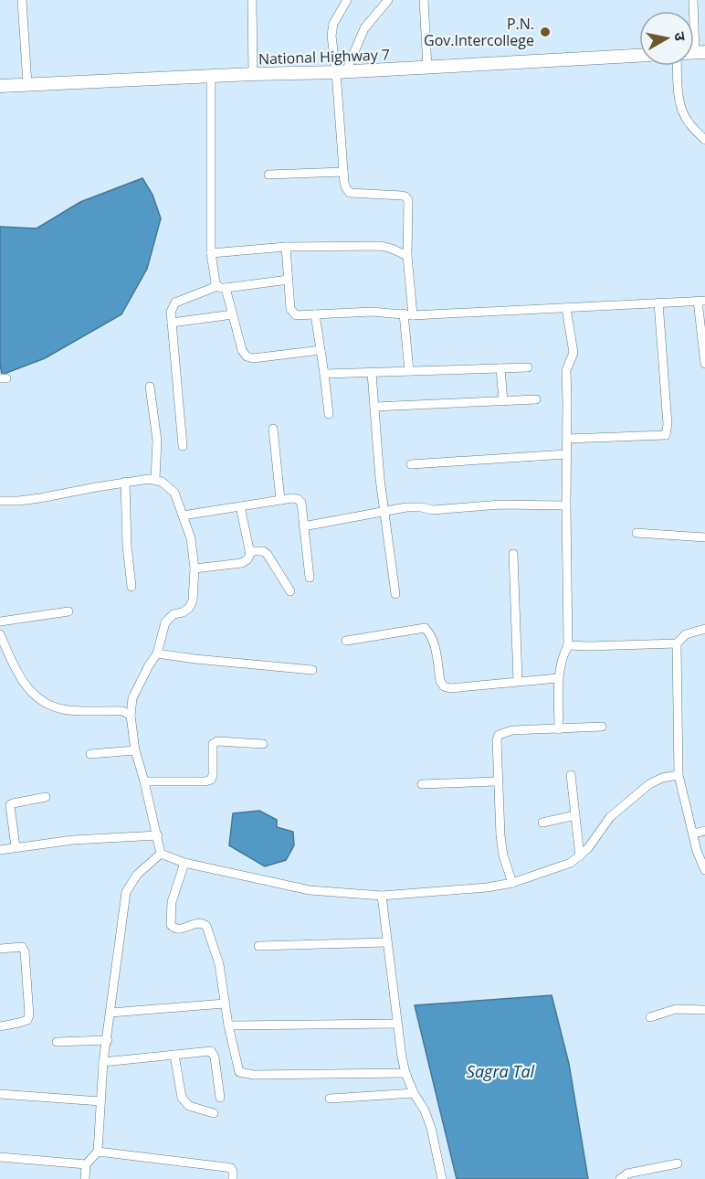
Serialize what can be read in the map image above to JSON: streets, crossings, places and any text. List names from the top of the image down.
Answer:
{
  "streets": {
    "main road": ["National Highway 7"]
  },
  "water": ["Sagra Tal"],
  "places": ["P.N. Gov.Intercollege"],
  "north": "right"
}
